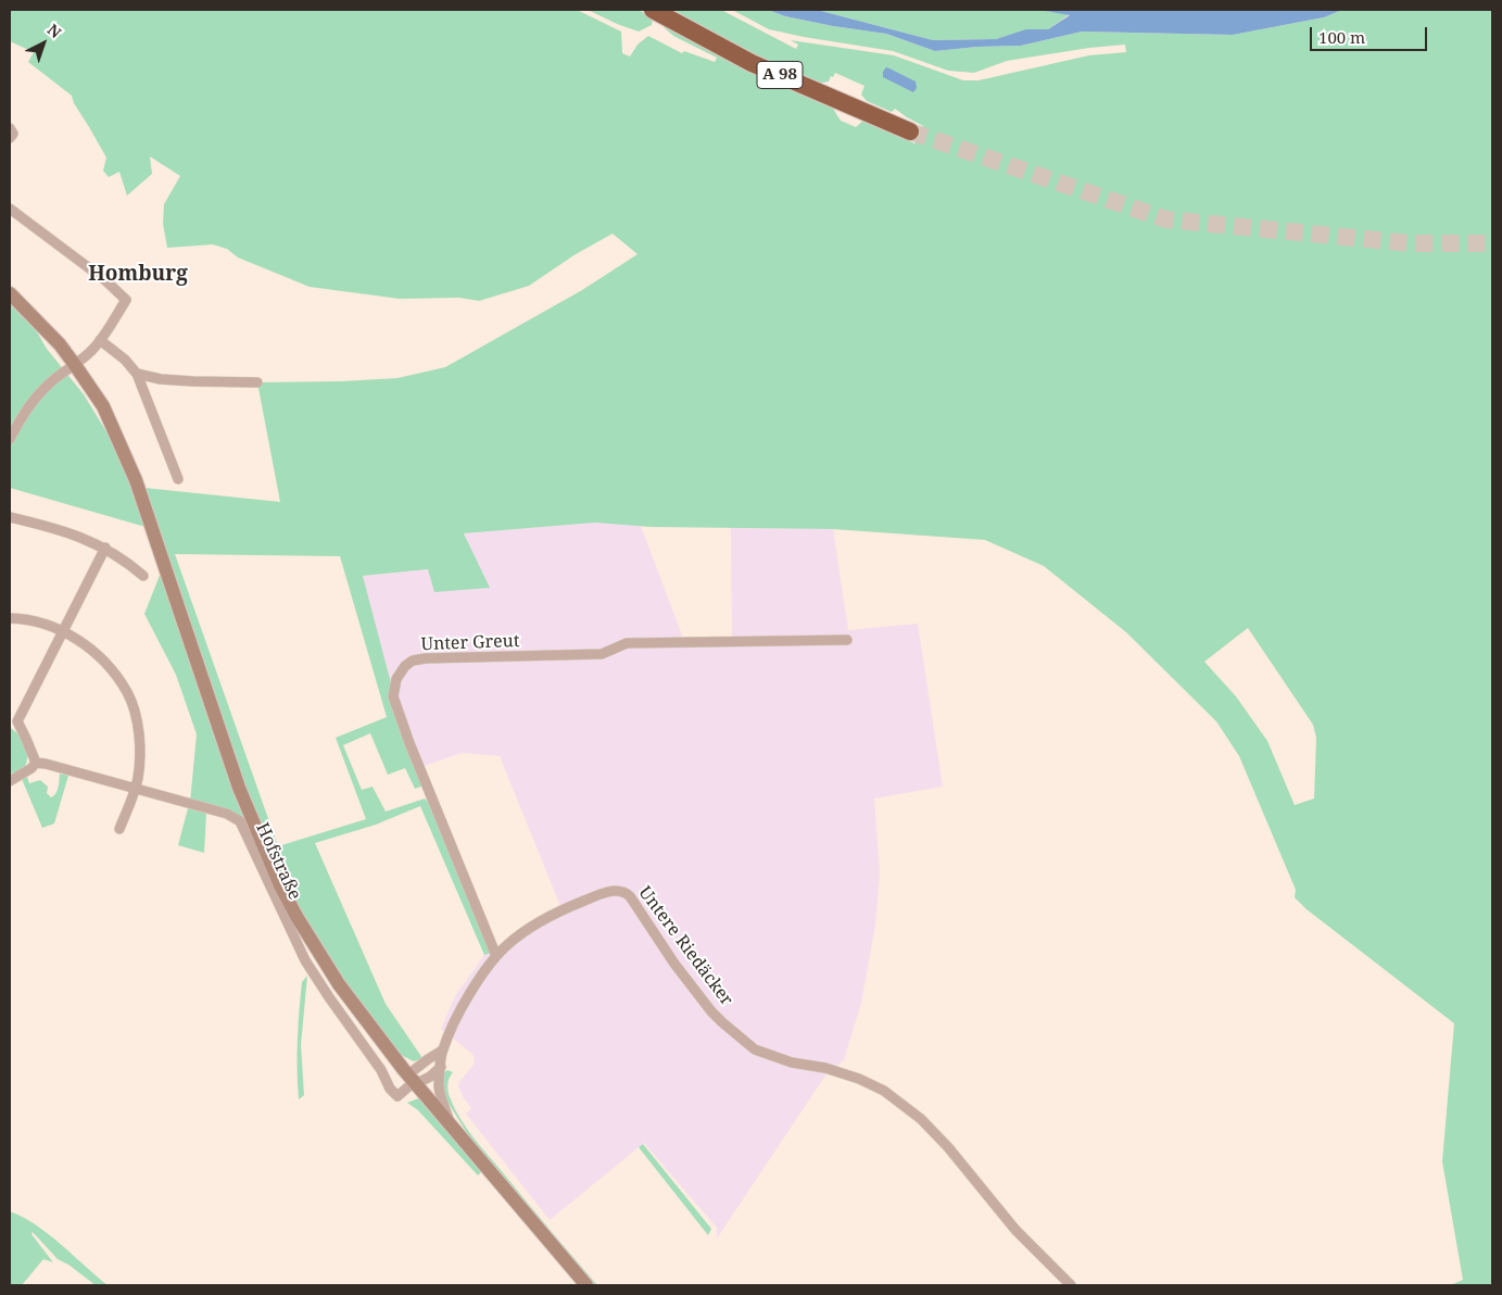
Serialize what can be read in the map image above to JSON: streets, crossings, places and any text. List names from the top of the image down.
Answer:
{
  "streets": {
    "highway": ["A 98"],
    "street": ["Unter Greut", "Hofstraße", "Untere Riedäcker"]
  },
  "crossings": [
    ["Unter Greut", "Untere Riedäcker"]
  ],
  "districts": ["Homburg"],
  "scale_bar": "100 m",
  "north": "top right"
}
